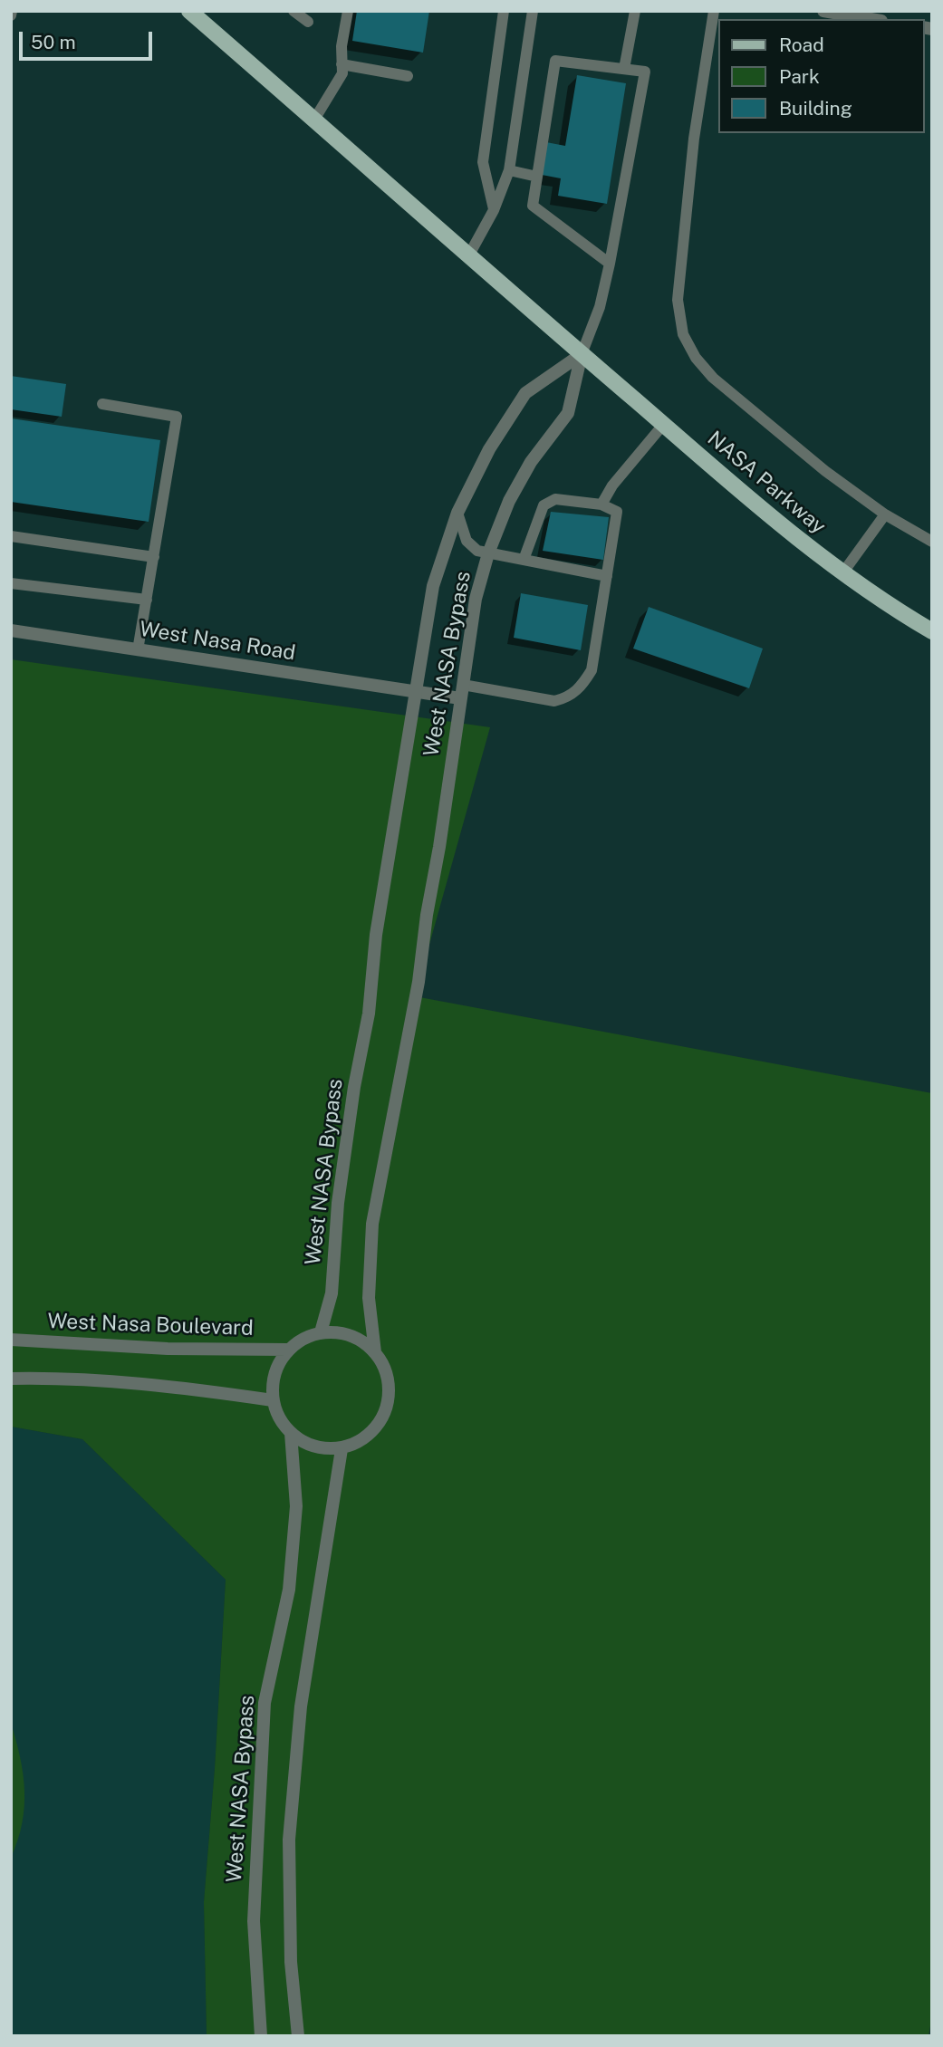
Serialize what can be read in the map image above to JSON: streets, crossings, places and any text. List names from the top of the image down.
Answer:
{
  "streets": {
    "main road": ["NASA Parkway"],
    "street": ["West Nasa Road", "West NASA Bypass", "West Nasa Boulevard"]
  },
  "crossings": [
    ["NASA Parkway", "West NASA Bypass"],
    ["West Nasa Road", "West NASA Bypass"],
    ["West NASA Bypass", "West Nasa Boulevard"]
  ],
  "legend": ["Road", "Park", "Building"],
  "scale_bar": "50 m"
}
